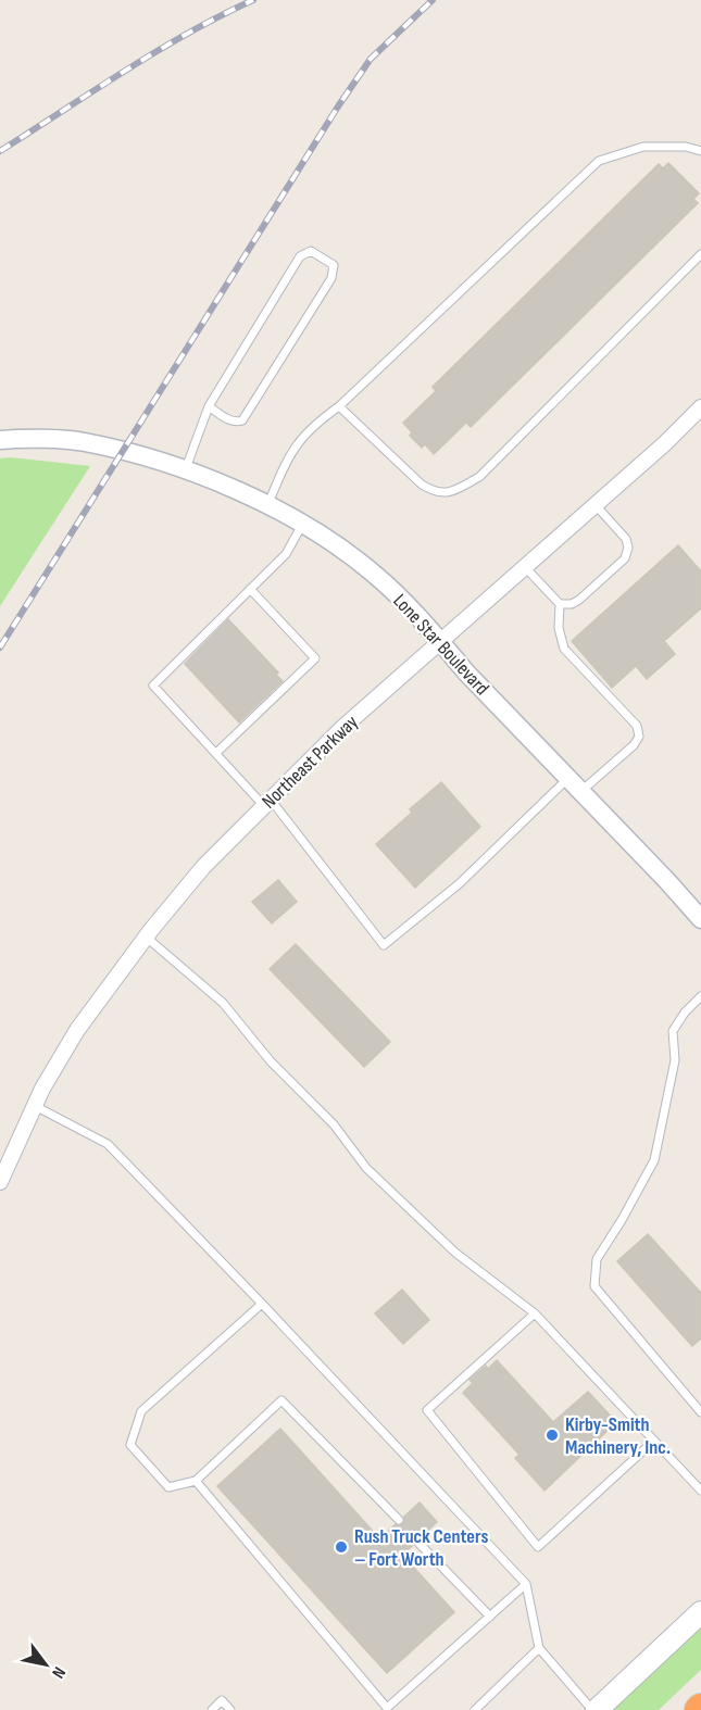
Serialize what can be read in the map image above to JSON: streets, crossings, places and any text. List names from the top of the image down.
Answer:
{
  "streets": {
    "street": ["Lone Star Boulevard", "Northeast Parkway"]
  },
  "crossings": [
    ["Lone Star Boulevard", "Northeast Parkway"]
  ],
  "places": ["Kirby-Smith Machinery, Inc.", "Rush Truck Centers – Fort Worth"],
  "north": "bottom right"
}
